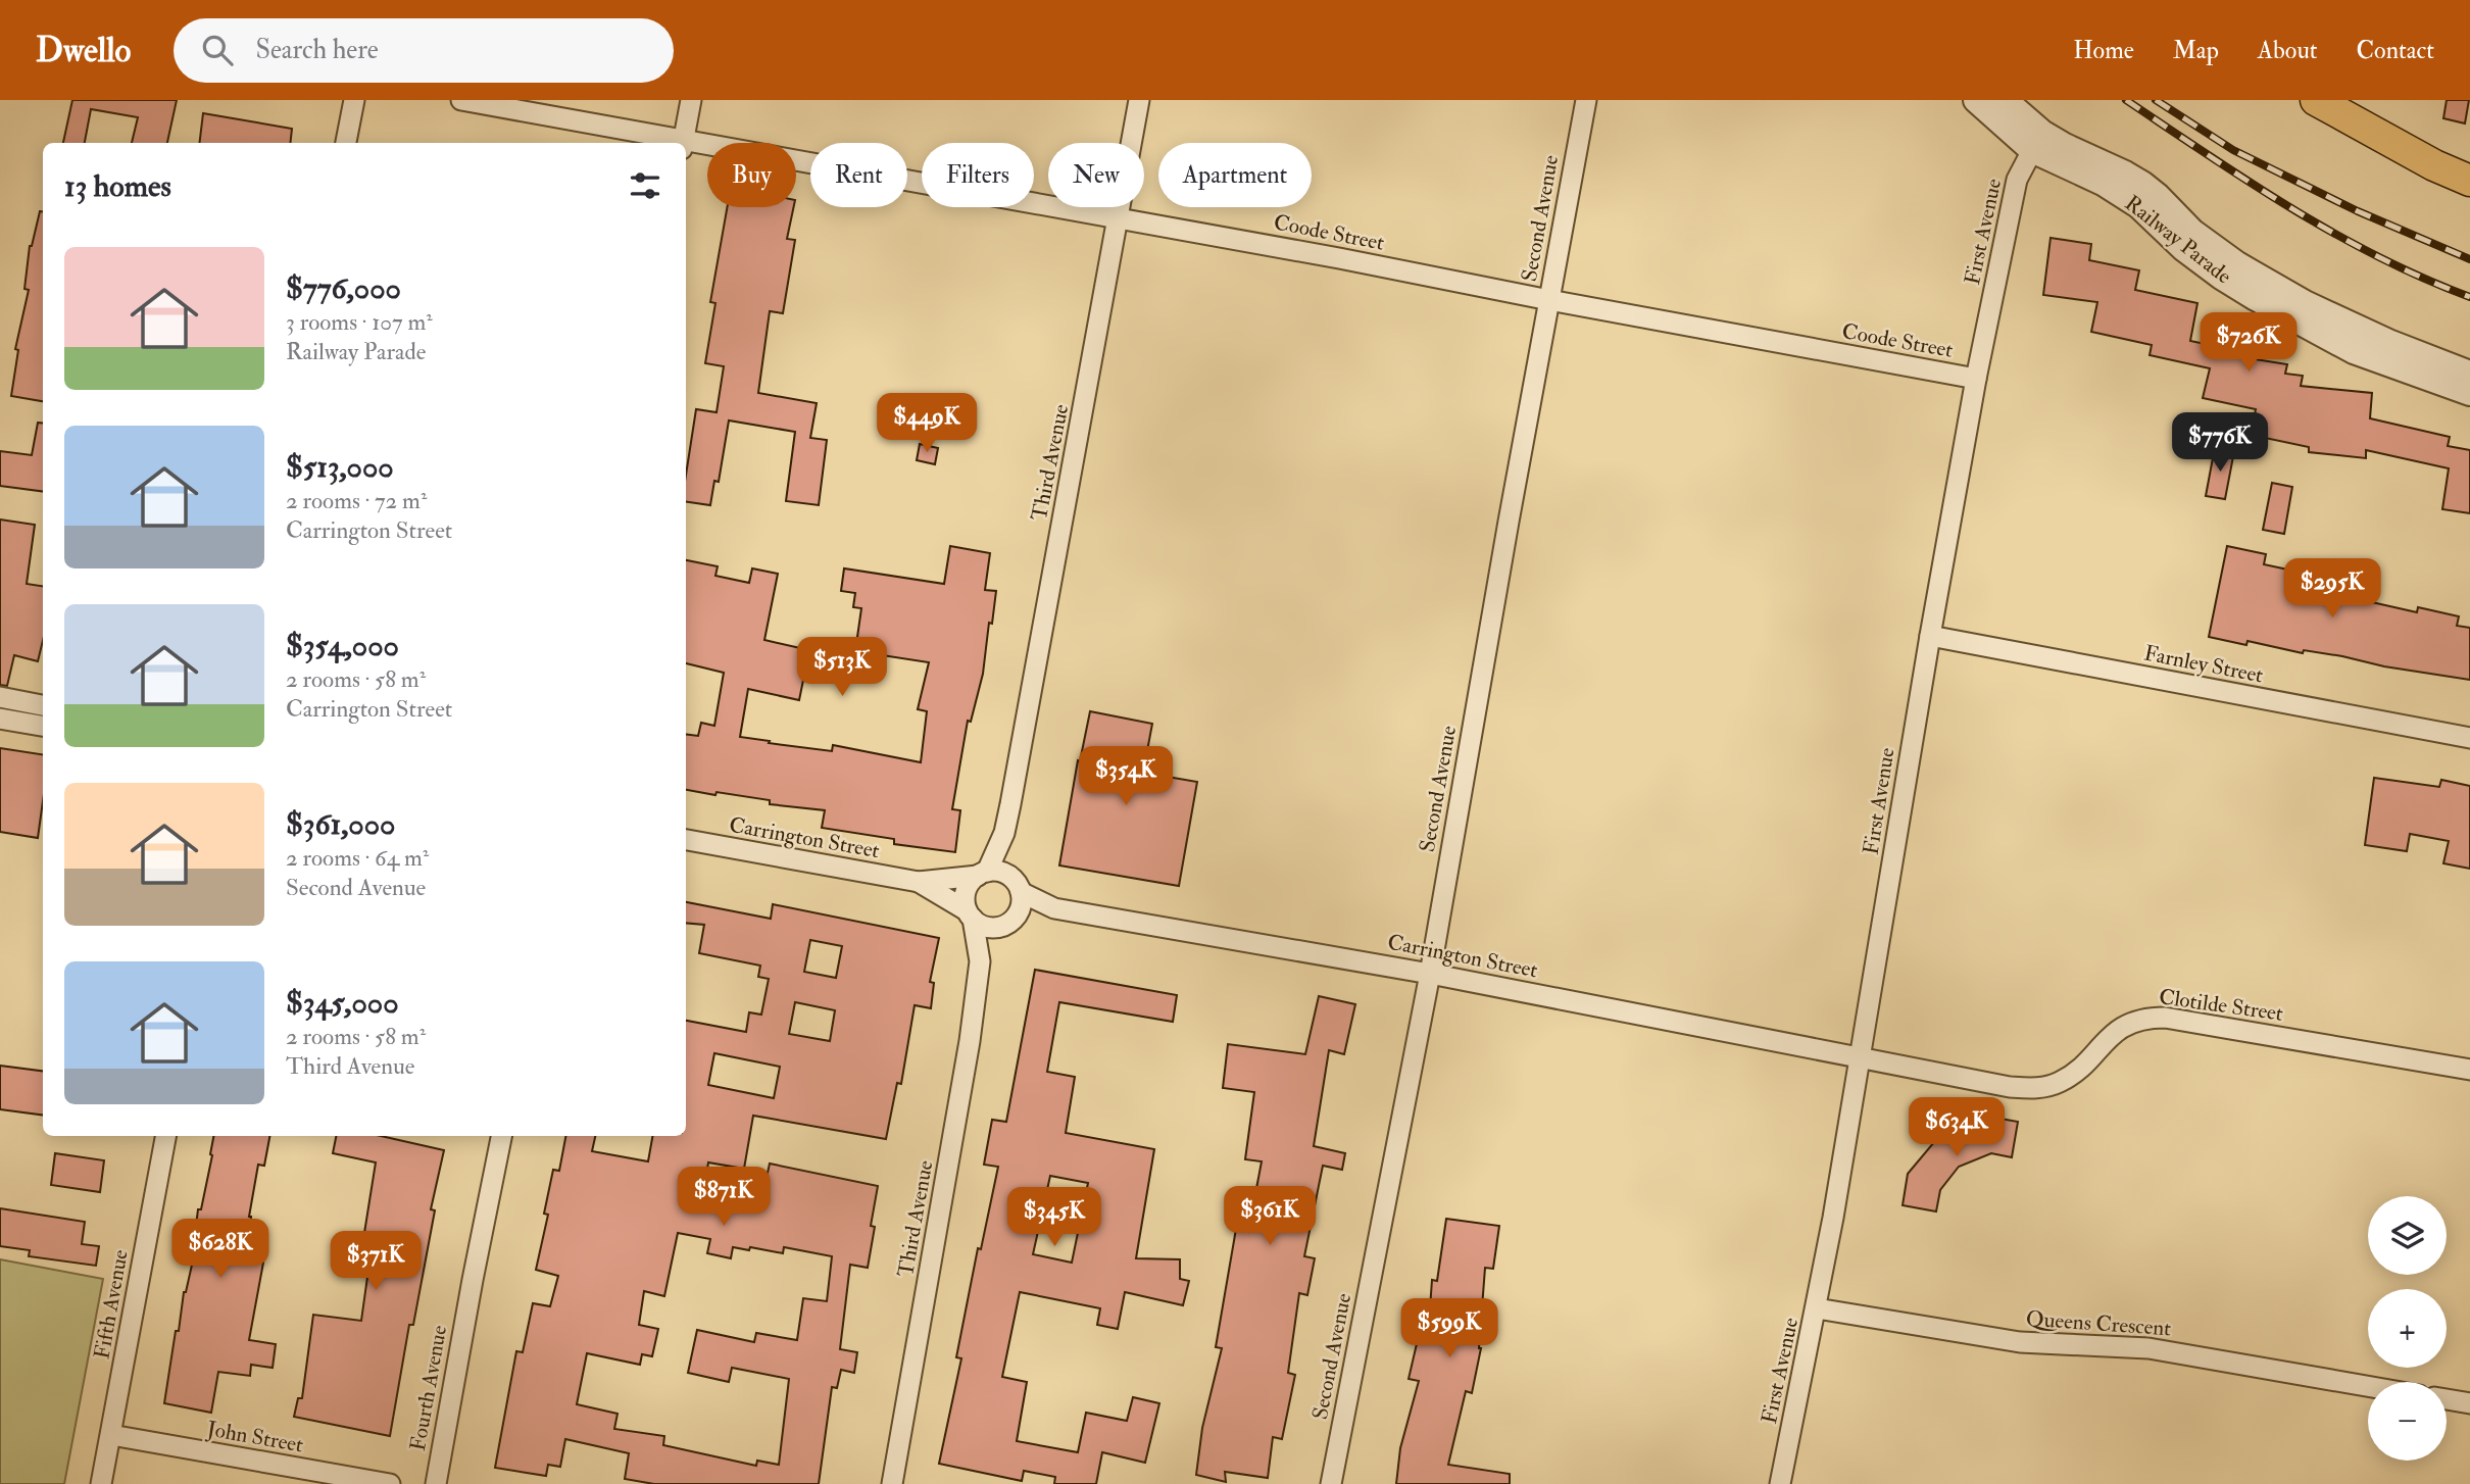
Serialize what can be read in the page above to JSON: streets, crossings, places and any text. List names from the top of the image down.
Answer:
{
  "streets": {
    "street": [
      "Second Avenue",
      "First Avenue",
      "Coode Street",
      "Railway Parade",
      "Third Avenue",
      "Farnley Street",
      "Carrington Street",
      "Clotilde Street",
      "Fifth Avenue",
      "Queens Crescent",
      "Fourth Avenue",
      "John Street"
    ]
  },
  "crossings": [
    ["Second Avenue", "Coode Street"],
    ["Second Avenue", "Carrington Street"],
    ["First Avenue", "Coode Street"],
    ["First Avenue", "Railway Parade"],
    ["First Avenue", "Farnley Street"],
    ["First Avenue", "Carrington Street"],
    ["First Avenue", "Clotilde Street"],
    ["First Avenue", "Queens Crescent"],
    ["Coode Street", "Third Avenue"],
    ["Third Avenue", "Carrington Street"],
    ["Carrington Street", "Clotilde Street"],
    ["Fifth Avenue", "John Street"]
  ],
  "page": {
    "header": "Dwello",
    "search": "Search here",
    "nav": [
      "Home",
      "Map",
      "About",
      "Contact"
    ],
    "chip": [
      "Buy",
      "Rent",
      "Filters",
      "New",
      "Apartment"
    ],
    "heading": "13 homes",
    "list": [
      {
        "name": "$776,000",
        "note": "3 rooms · 107 m² · Railway Parade"
      },
      {
        "name": "$513,000",
        "note": "2 rooms · 72 m² · Carrington Street"
      },
      {
        "name": "$354,000",
        "note": "2 rooms · 58 m² · Carrington Street"
      },
      {
        "name": "$361,000",
        "note": "2 rooms · 64 m² · Second Avenue"
      },
      {
        "name": "$345,000",
        "note": "2 rooms · 58 m² · Third Avenue"
      }
    ],
    "price": [
      "$726K",
      "$449K",
      "$776K",
      "$295K",
      "$513K",
      "$354K",
      "$634K",
      "$871K",
      "$361K",
      "$345K",
      "$628K",
      "$371K",
      "$599K"
    ],
    "map_buttons": ["+", "−"]
  }
}
